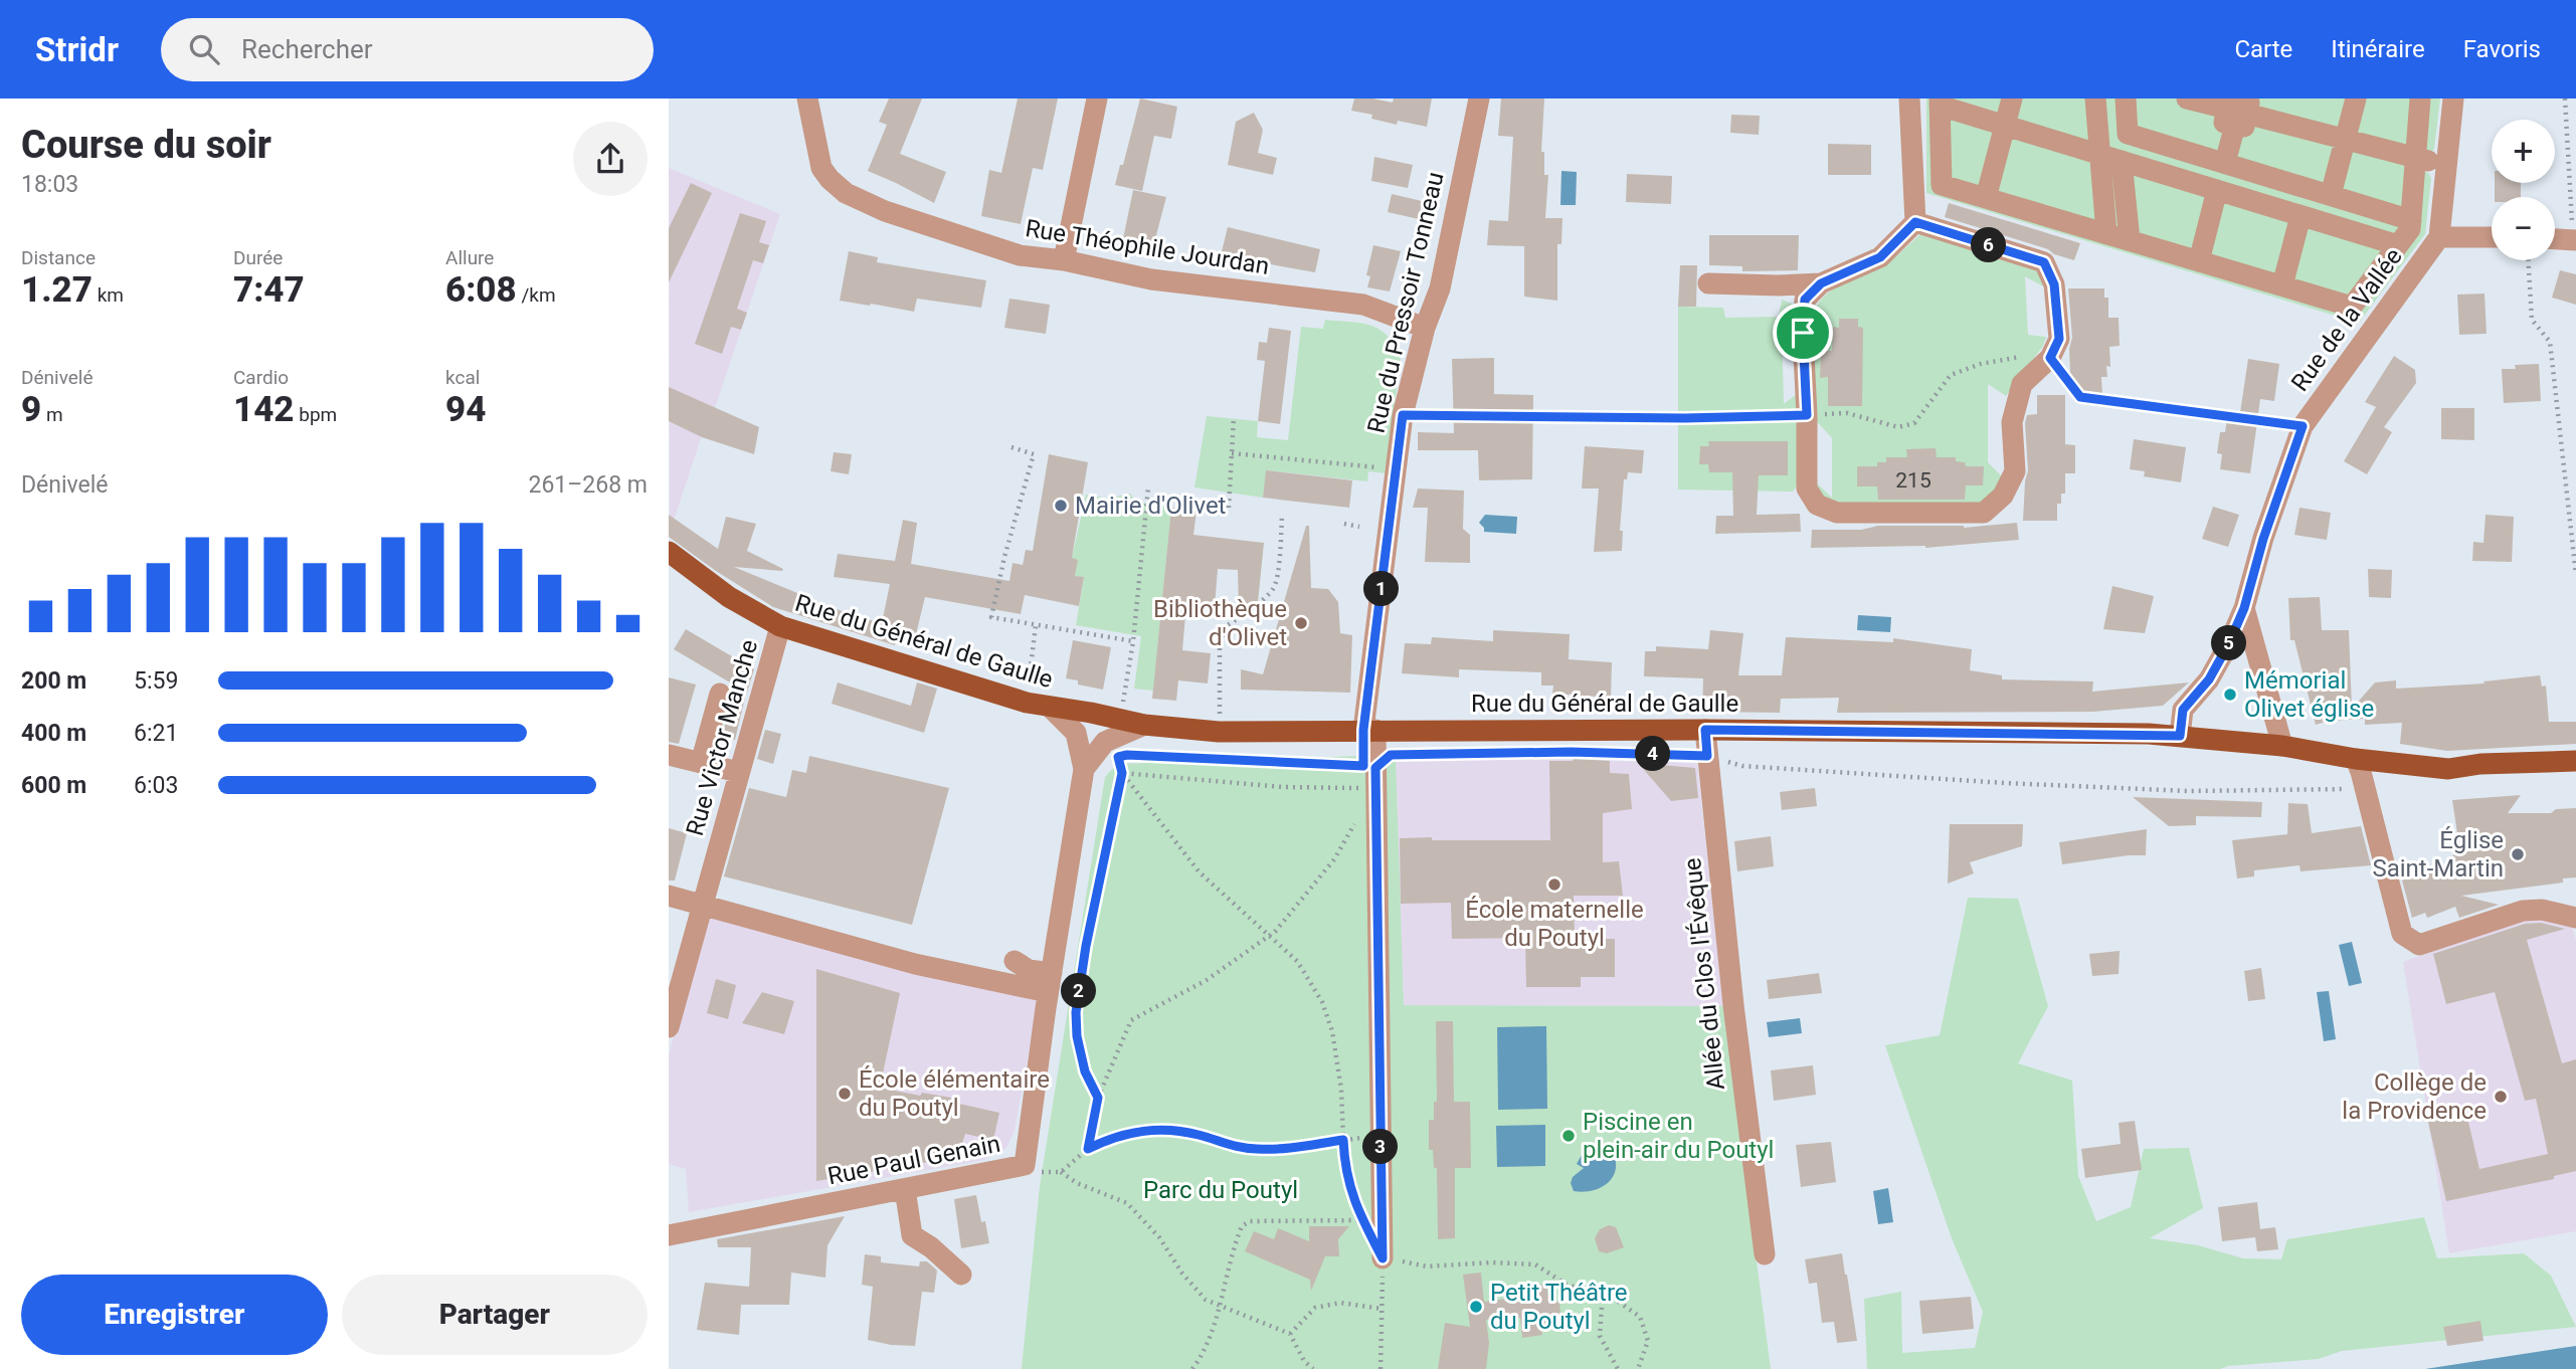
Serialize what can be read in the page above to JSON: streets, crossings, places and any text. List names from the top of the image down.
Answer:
{
  "streets": {
    "main road": ["Rue du Général de Gaulle"],
    "street": [
      "Rue Théophile Jourdan",
      "Rue du Pressoir Tonneau",
      "Rue de la Vallée",
      "Rue Victor Manche",
      "Allée du Clos l'Évêque",
      "Rue Paul Genain"
    ]
  },
  "crossings": [
    ["Rue Théophile Jourdan", "Rue du Pressoir Tonneau"],
    ["Rue du Pressoir Tonneau", "Rue du Général de Gaulle"],
    ["Rue de la Vallée", "Rue du Général de Gaulle"],
    ["Rue du Général de Gaulle", "Rue Victor Manche"],
    ["Rue du Général de Gaulle", "Allée du Clos l'Évêque"],
    ["Rue du Général de Gaulle", "Rue Paul Genain"]
  ],
  "parks": ["Parc du Poutyl"],
  "places": [
    "Mairie d'Olivet",
    "Bibliothèque d'Olivet",
    "Mémorial Olivet église",
    "Église Saint-Martin",
    "École maternelle du Poutyl",
    "École élémentaire du Poutyl",
    "Collège de la Providence",
    "Piscine en plein-air du Poutyl",
    "Petit Théâtre du Poutyl"
  ],
  "house_numbers": ["215"],
  "page": {
    "header": "Stridr",
    "search": "Rechercher",
    "nav": ["Carte", "Itinéraire", "Favoris"],
    "heading": ["Course du soir", "18:03"],
    "map_buttons": ["+", "−"],
    "stats": [
      ["Distance", "1.27 km"],
      ["Durée", "7:47"],
      ["Allure", "6:08 /km"],
      ["Dénivelé", "9 m"],
      ["Cardio", "142 bpm"],
      ["kcal", "94"]
    ],
    "pins": [
      "6",
      "1",
      "5",
      "4",
      "2",
      "3"
    ],
    "chart": ["Dénivelé", "261–268 m"],
    "list": [
      {
        "name": "200 m",
        "note": "5:59"
      },
      {
        "name": "400 m",
        "note": "6:21"
      },
      {
        "name": "600 m",
        "note": "6:03"
      }
    ],
    "buttons": ["Enregistrer", "Partager"]
  }
}
